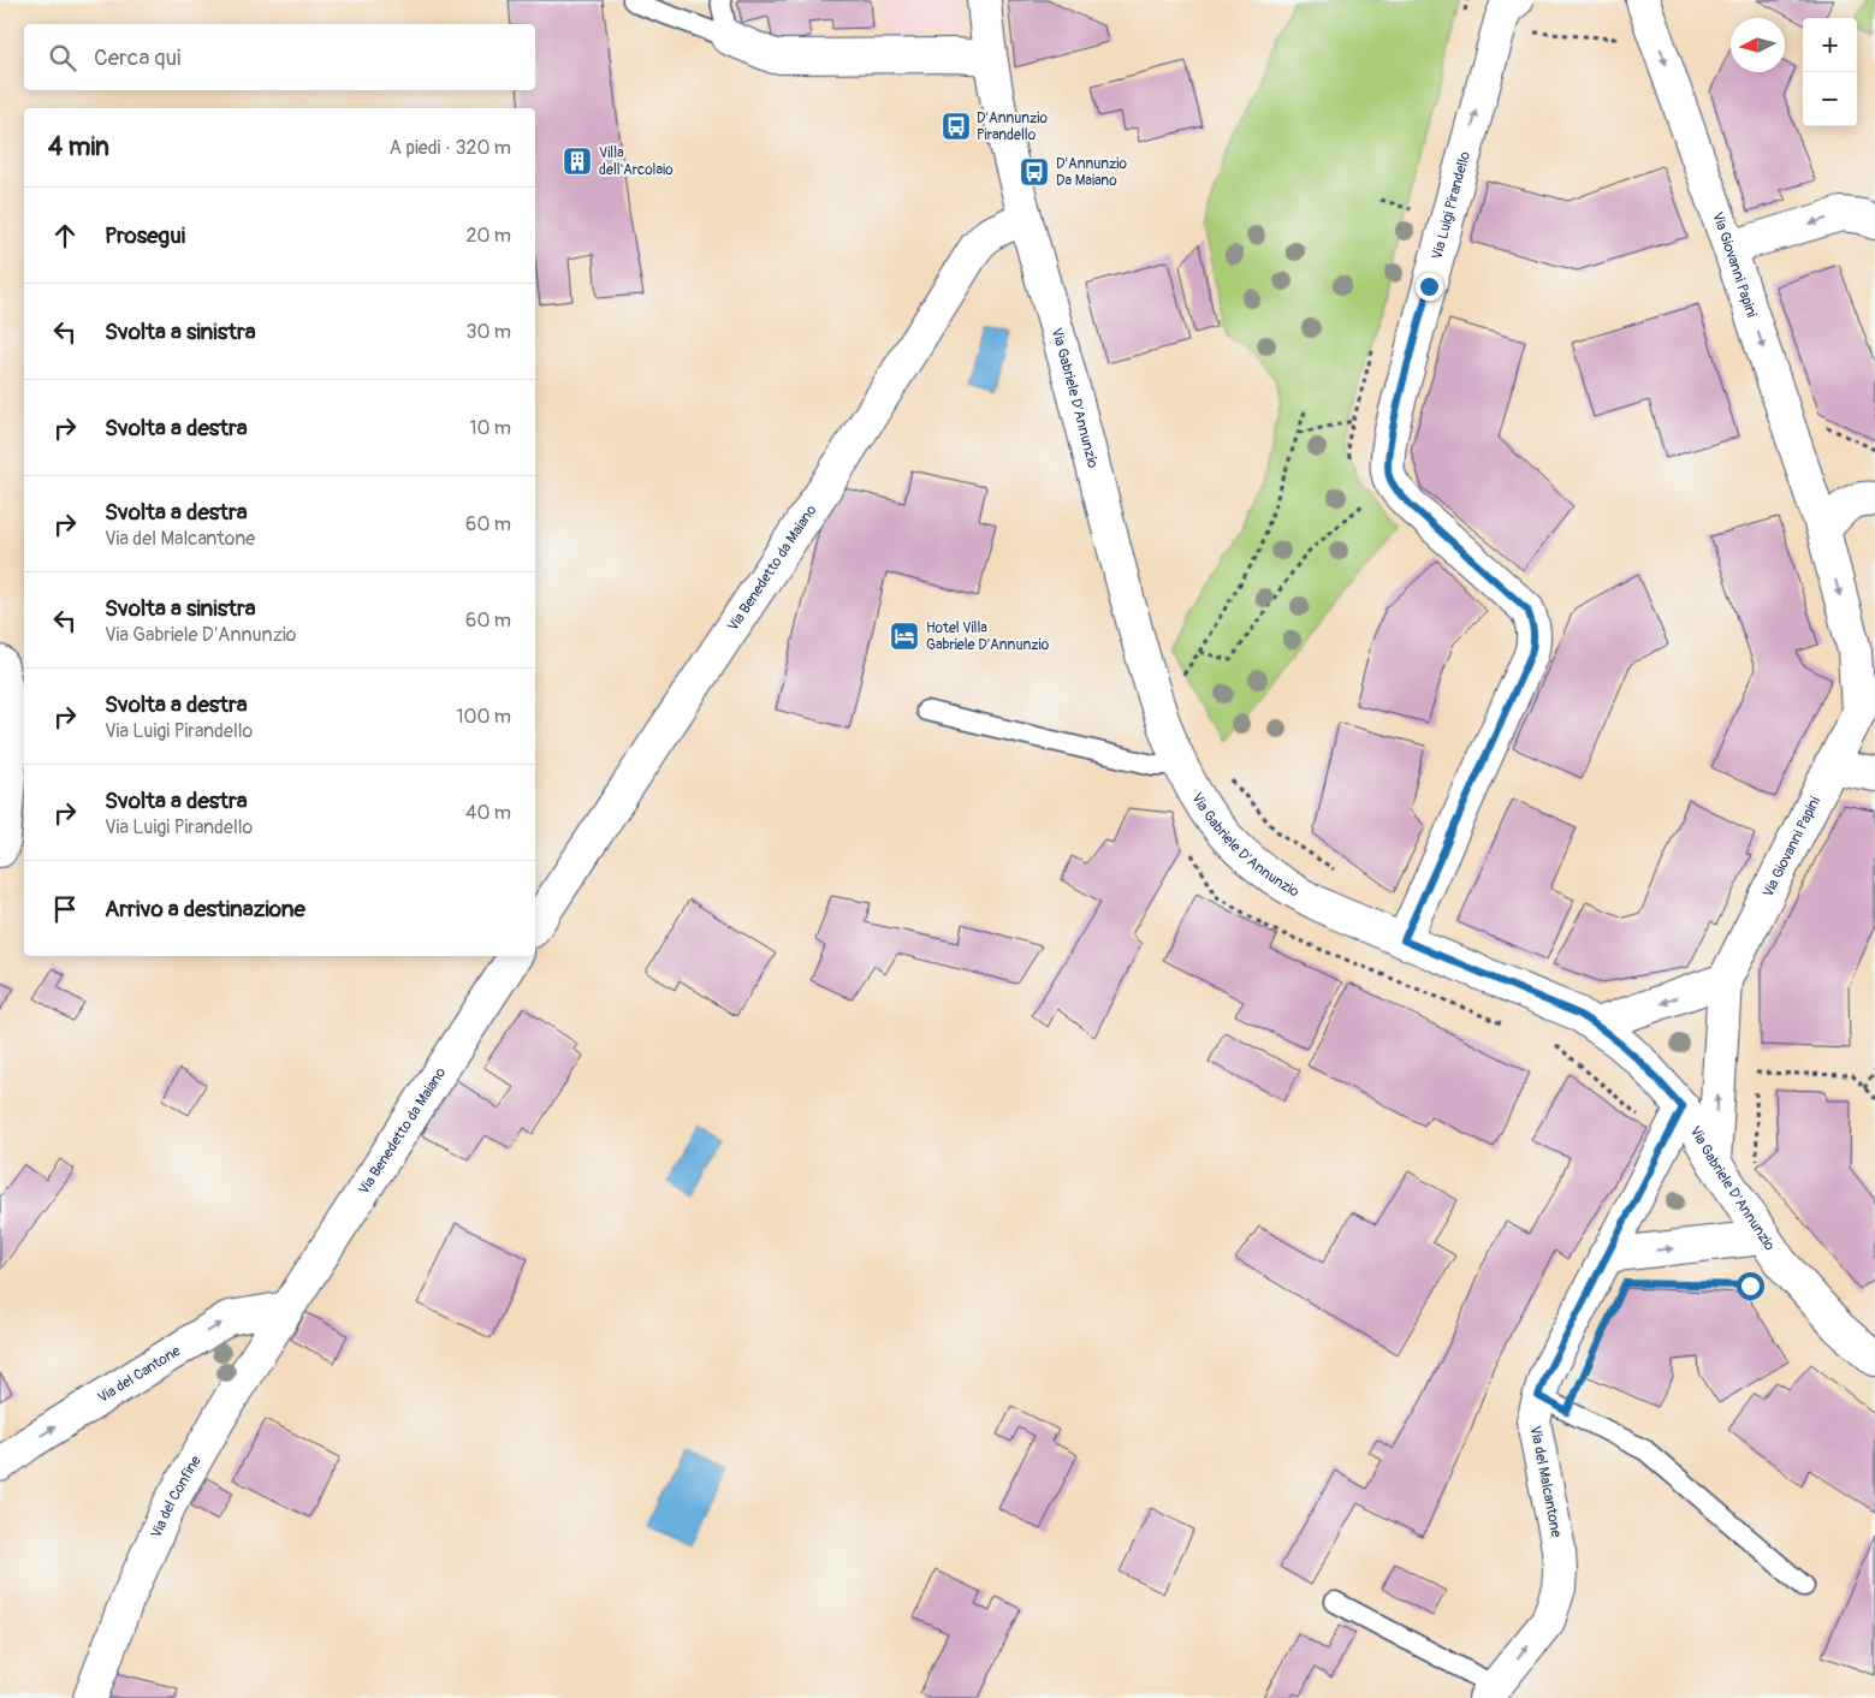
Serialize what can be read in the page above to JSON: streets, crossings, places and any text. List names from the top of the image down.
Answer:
{
  "streets": {
    "street": [
      "Via Luigi Pirandello",
      "Via Giovanni Papini",
      "Via Gabriele D'Annunzio",
      "Via Benedetto da Maiano",
      "Via del Cantone",
      "Via del Malcantone",
      "Via del Confine"
    ]
  },
  "crossings": [
    ["Via Luigi Pirandello", "Via Gabriele D'Annunzio"],
    ["Via Giovanni Papini", "Via Gabriele D'Annunzio"],
    ["Via Gabriele D'Annunzio", "Via Benedetto da Maiano"],
    ["Via Benedetto da Maiano", "Via del Cantone"],
    ["Via Benedetto da Maiano", "Via del Confine"],
    ["Via del Cantone", "Via del Confine"]
  ],
  "one_way": ["Via Luigi Pirandello", "Via del Cantone", "Via del Malcantone"],
  "places": {
    "bus stop": ["D'Annunzio Pirandello", "D'Annunzio Da Maiano"],
    "building": ["Villa dell'Arcolaio"],
    "hotel": ["Hotel Villa Gabriele D'Annunzio"]
  },
  "north": "left",
  "page": {
    "map_buttons": ["+", "−"],
    "search": "Cerca qui",
    "heading": ["4 min", "A piedi · 320 m"],
    "list": [
      ["Prosegui", "20 m"],
      ["Svolta a sinistra", "30 m"],
      ["Svolta a destra", "10 m"],
      ["Svolta a destra", "Via del Malcantone", "60 m"],
      ["Svolta a sinistra", "Via Gabriele D'Annunzio", "60 m"],
      ["Svolta a destra", "Via Luigi Pirandello", "100 m"],
      ["Svolta a destra", "Via Luigi Pirandello", "40 m"],
      "Arrivo a destinazione"
    ]
  }
}
